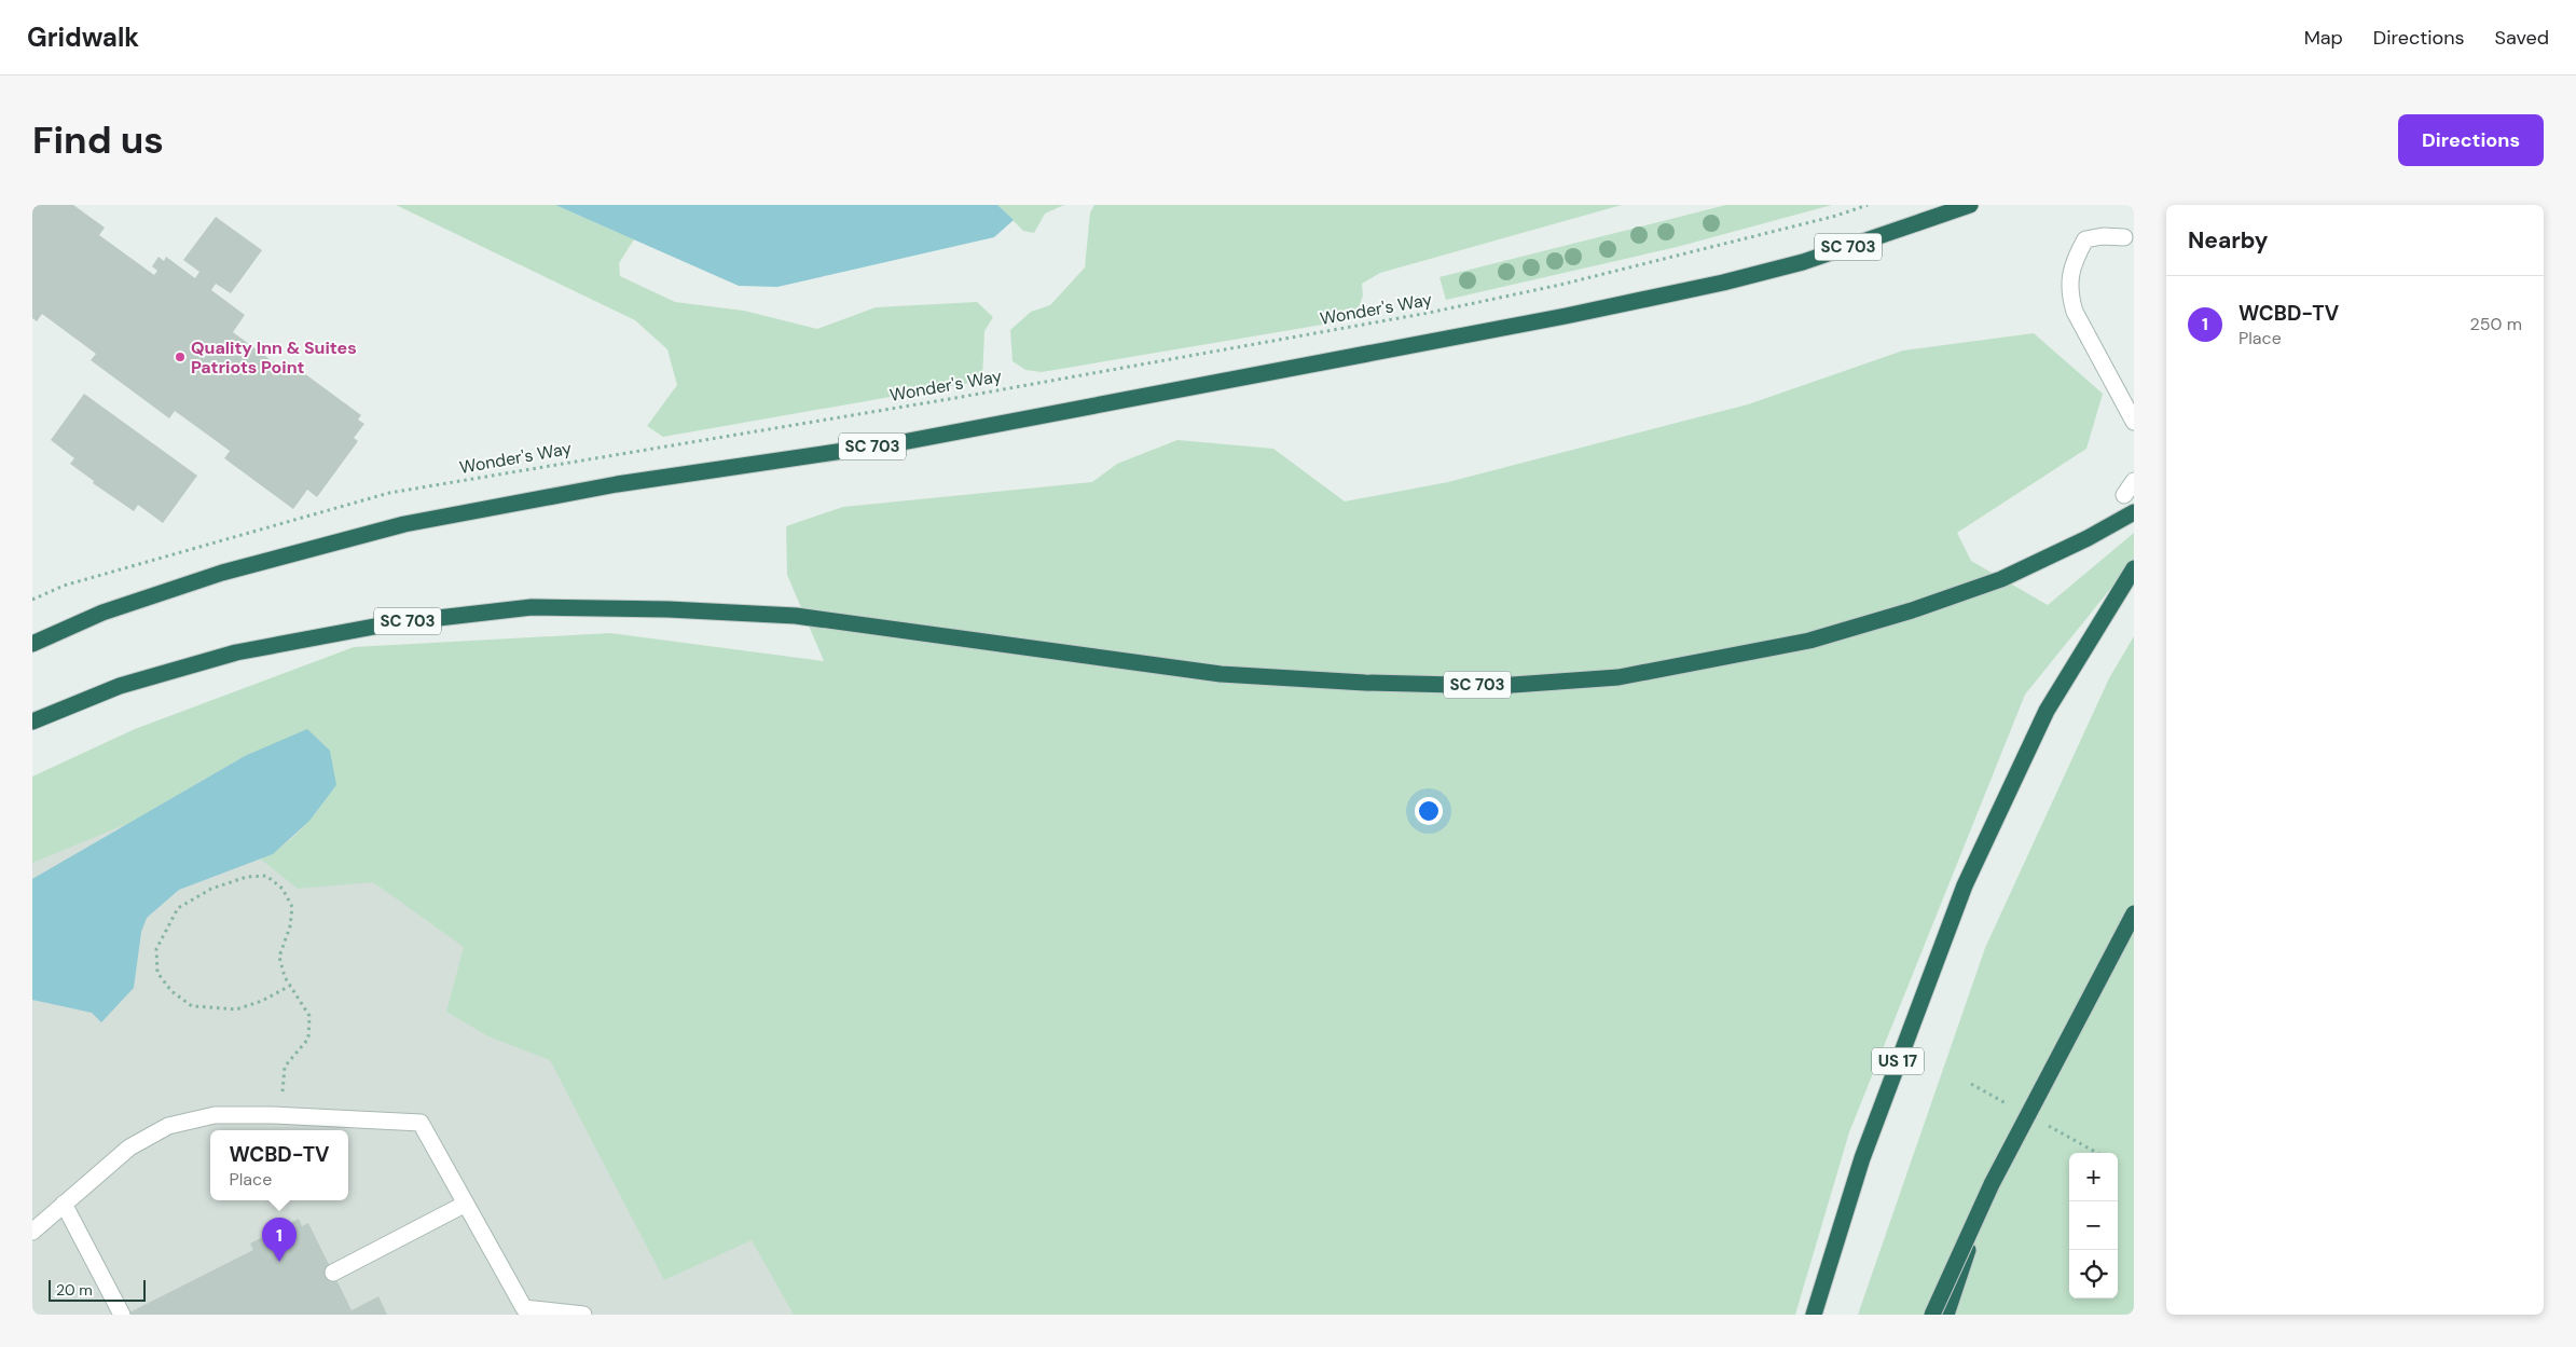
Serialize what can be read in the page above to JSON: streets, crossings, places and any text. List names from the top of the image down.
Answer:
{
  "streets": {
    "highway": ["SC 703", "US 17"],
    "path": ["Wonder's Way"]
  },
  "places": ["Quality Inn & Suites Patriots Point"],
  "scale_bar": "20 m",
  "page": {
    "header": "Gridwalk",
    "nav": ["Map", "Directions", "Saved"],
    "buttons": "Directions",
    "title": "Find us",
    "heading": "Nearby",
    "list": [
      {
        "mark": "1",
        "name": "WCBD-TV",
        "note": "Place",
        "value": "250 m"
      }
    ],
    "popup": ["WCBD-TV", "Place"],
    "map_buttons": ["+", "−"],
    "pins": "1",
    "scale": "20 m"
  }
}
